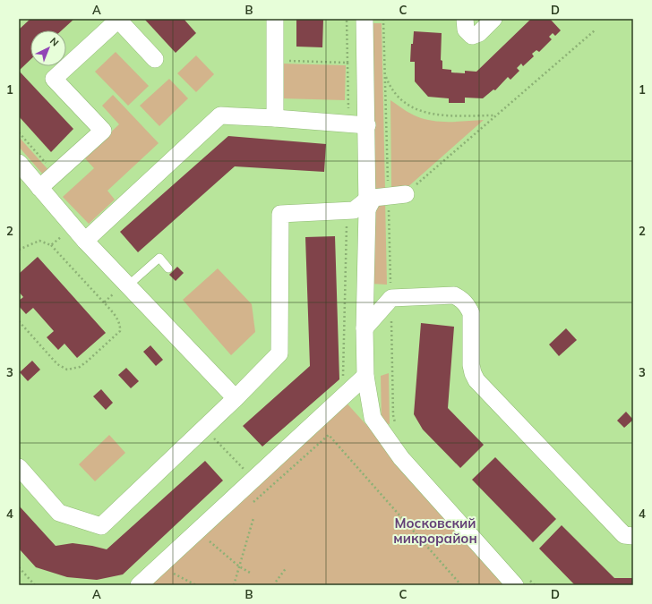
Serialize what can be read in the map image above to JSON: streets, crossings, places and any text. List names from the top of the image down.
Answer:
{
  "districts": ["Московский микрорайон"],
  "north": "top right",
  "grid": {
    "columns": [
      "A",
      "B",
      "C",
      "D"
    ],
    "rows": [
      "1",
      "2",
      "3",
      "4"
    ]
  }
}
